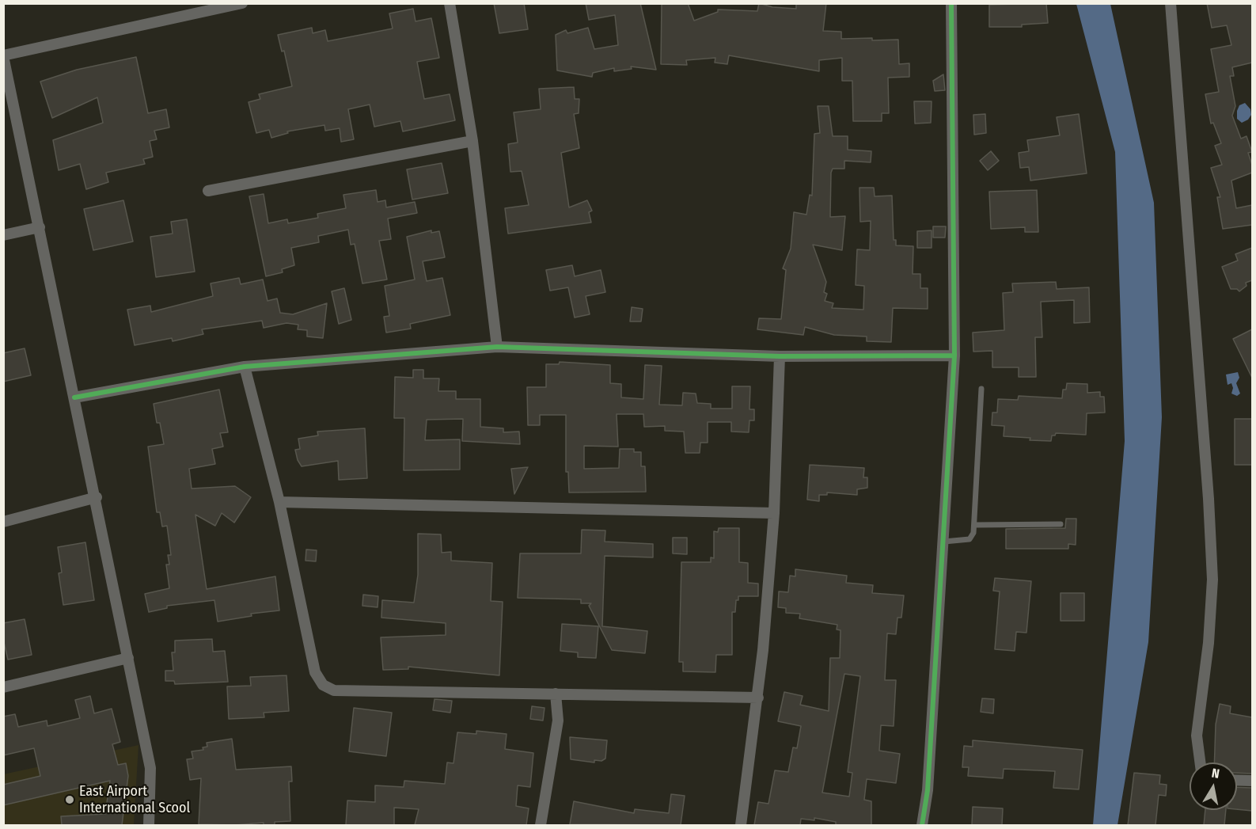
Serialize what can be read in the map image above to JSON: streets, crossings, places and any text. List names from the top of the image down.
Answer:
{
  "places": ["East Airport International Scool"],
  "north": "top"
}
